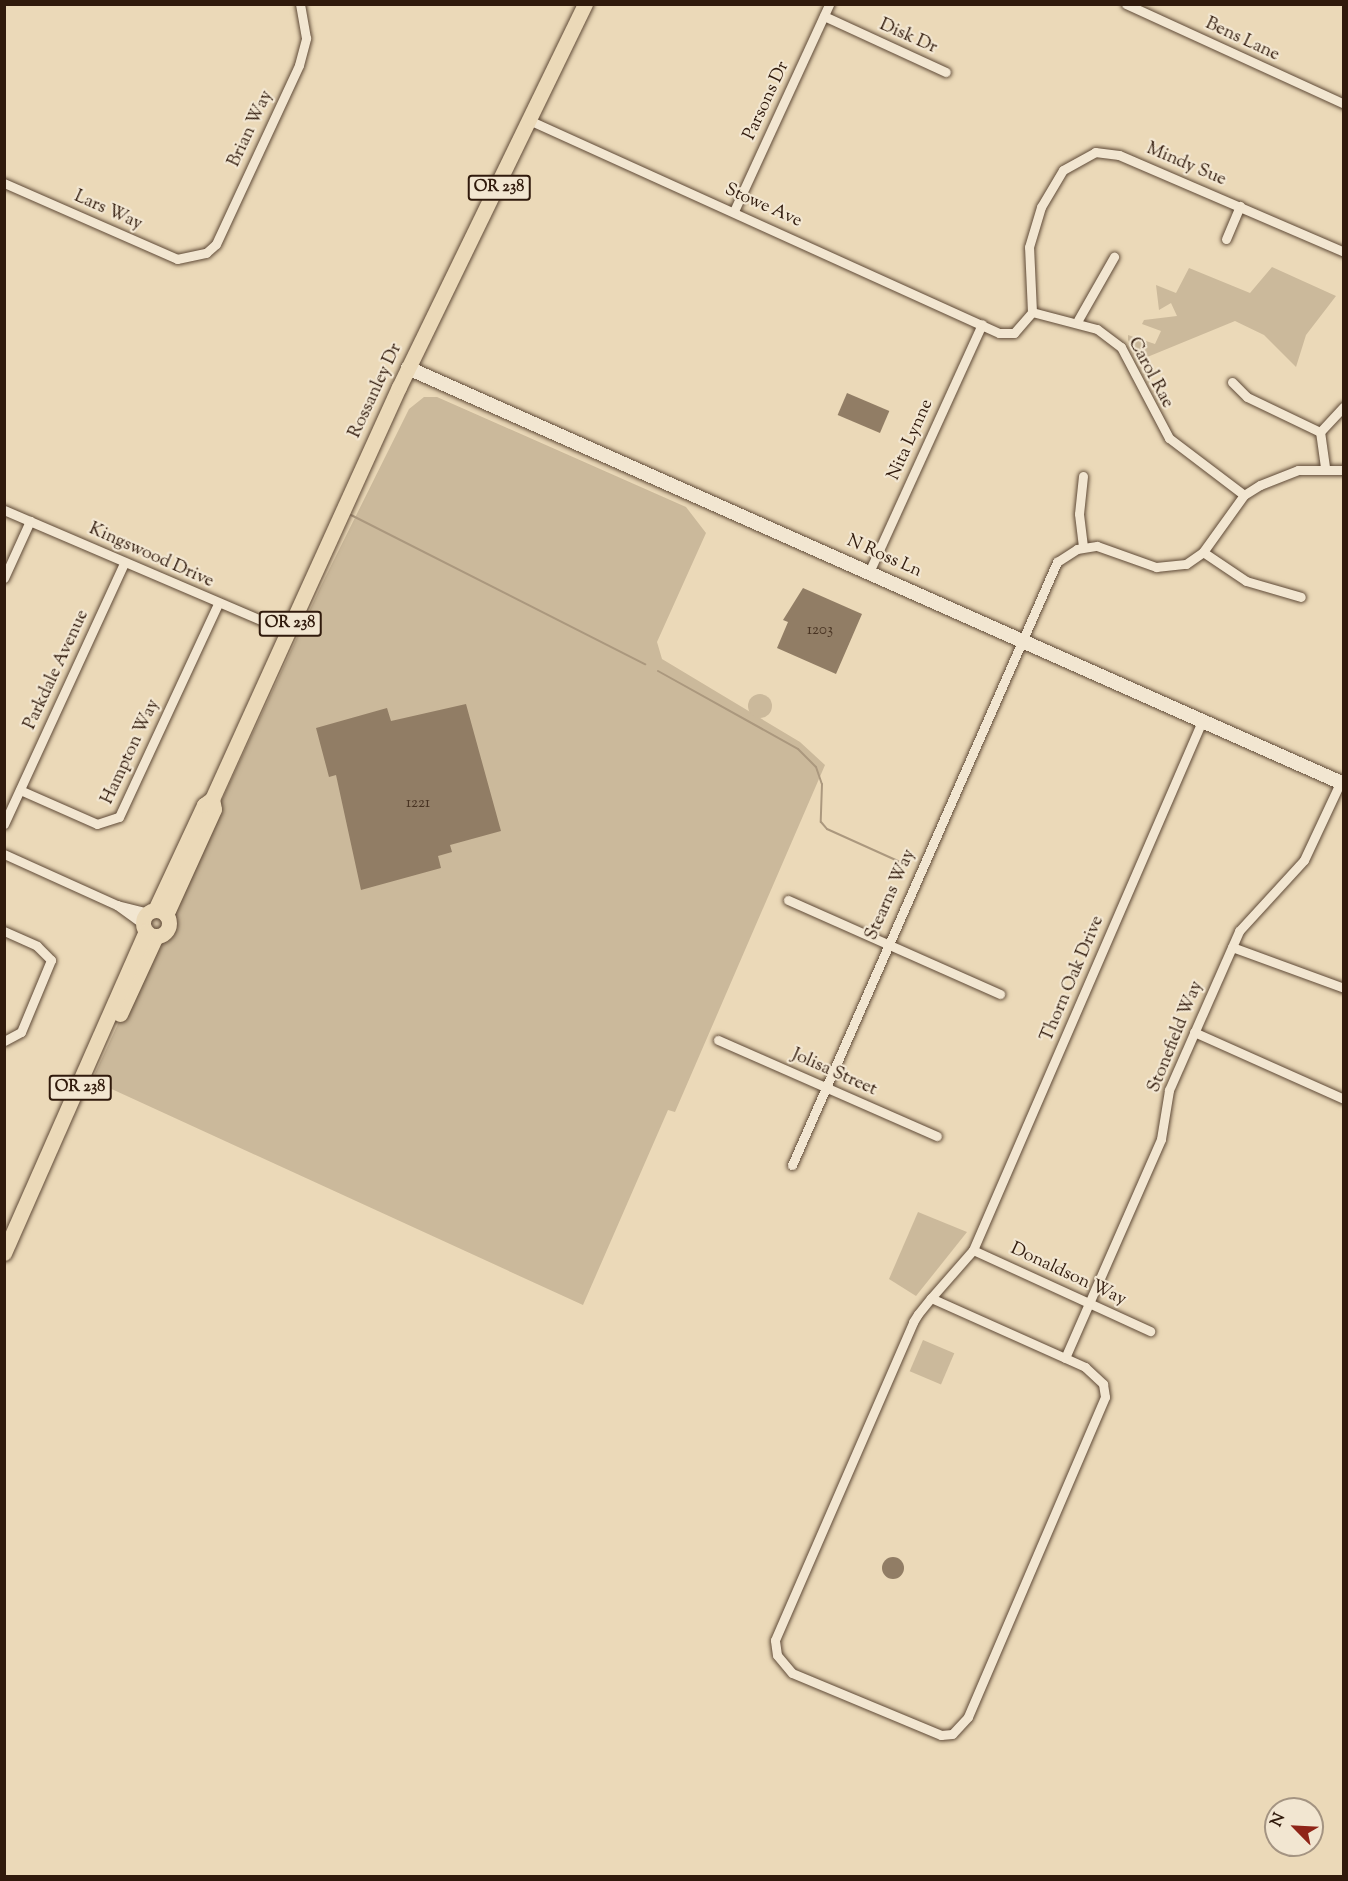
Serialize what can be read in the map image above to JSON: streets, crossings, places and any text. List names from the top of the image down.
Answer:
{
  "streets": {
    "main road": ["OR 238", "Rossanley Dr", "N Ross Ln"],
    "street": [
      "Disk Dr",
      "Bens Lane",
      "Parsons Dr",
      "Brian Way",
      "Mindy Sue",
      "Stowe Ave",
      "Lars Way",
      "Carol Rae",
      "Nita Lynne",
      "Kingswood Drive",
      "Parkdale Avenue",
      "Hampton Way",
      "Stearns Way",
      "Thorn Oak Drive",
      "Stonefield Way",
      "Jolisa Street",
      "Donaldson Way"
    ]
  },
  "crossings": [
    ["Disk Dr", "Parsons Dr"],
    ["Parsons Dr", "Stowe Ave"],
    ["Brian Way", "Lars Way"],
    ["Mindy Sue", "Carol Rae"],
    ["OR 238", "Rossanley Dr"],
    ["Stowe Ave", "Rossanley Dr"],
    ["Stowe Ave", "Nita Lynne"],
    ["Rossanley Dr", "Kingswood Drive"],
    ["Rossanley Dr", "N Ross Ln"],
    ["Nita Lynne", "N Ross Ln"],
    ["Kingswood Drive", "Parkdale Avenue"],
    ["Kingswood Drive", "Hampton Way"],
    ["N Ross Ln", "Stearns Way"],
    ["N Ross Ln", "Thorn Oak Drive"],
    ["N Ross Ln", "Stonefield Way"],
    ["Parkdale Avenue", "Hampton Way"],
    ["Stearns Way", "Jolisa Street"],
    ["Thorn Oak Drive", "Stonefield Way"],
    ["Thorn Oak Drive", "Donaldson Way"],
    ["Stonefield Way", "Donaldson Way"]
  ],
  "house_numbers": ["1203", "1221"],
  "north": "top left"
}
